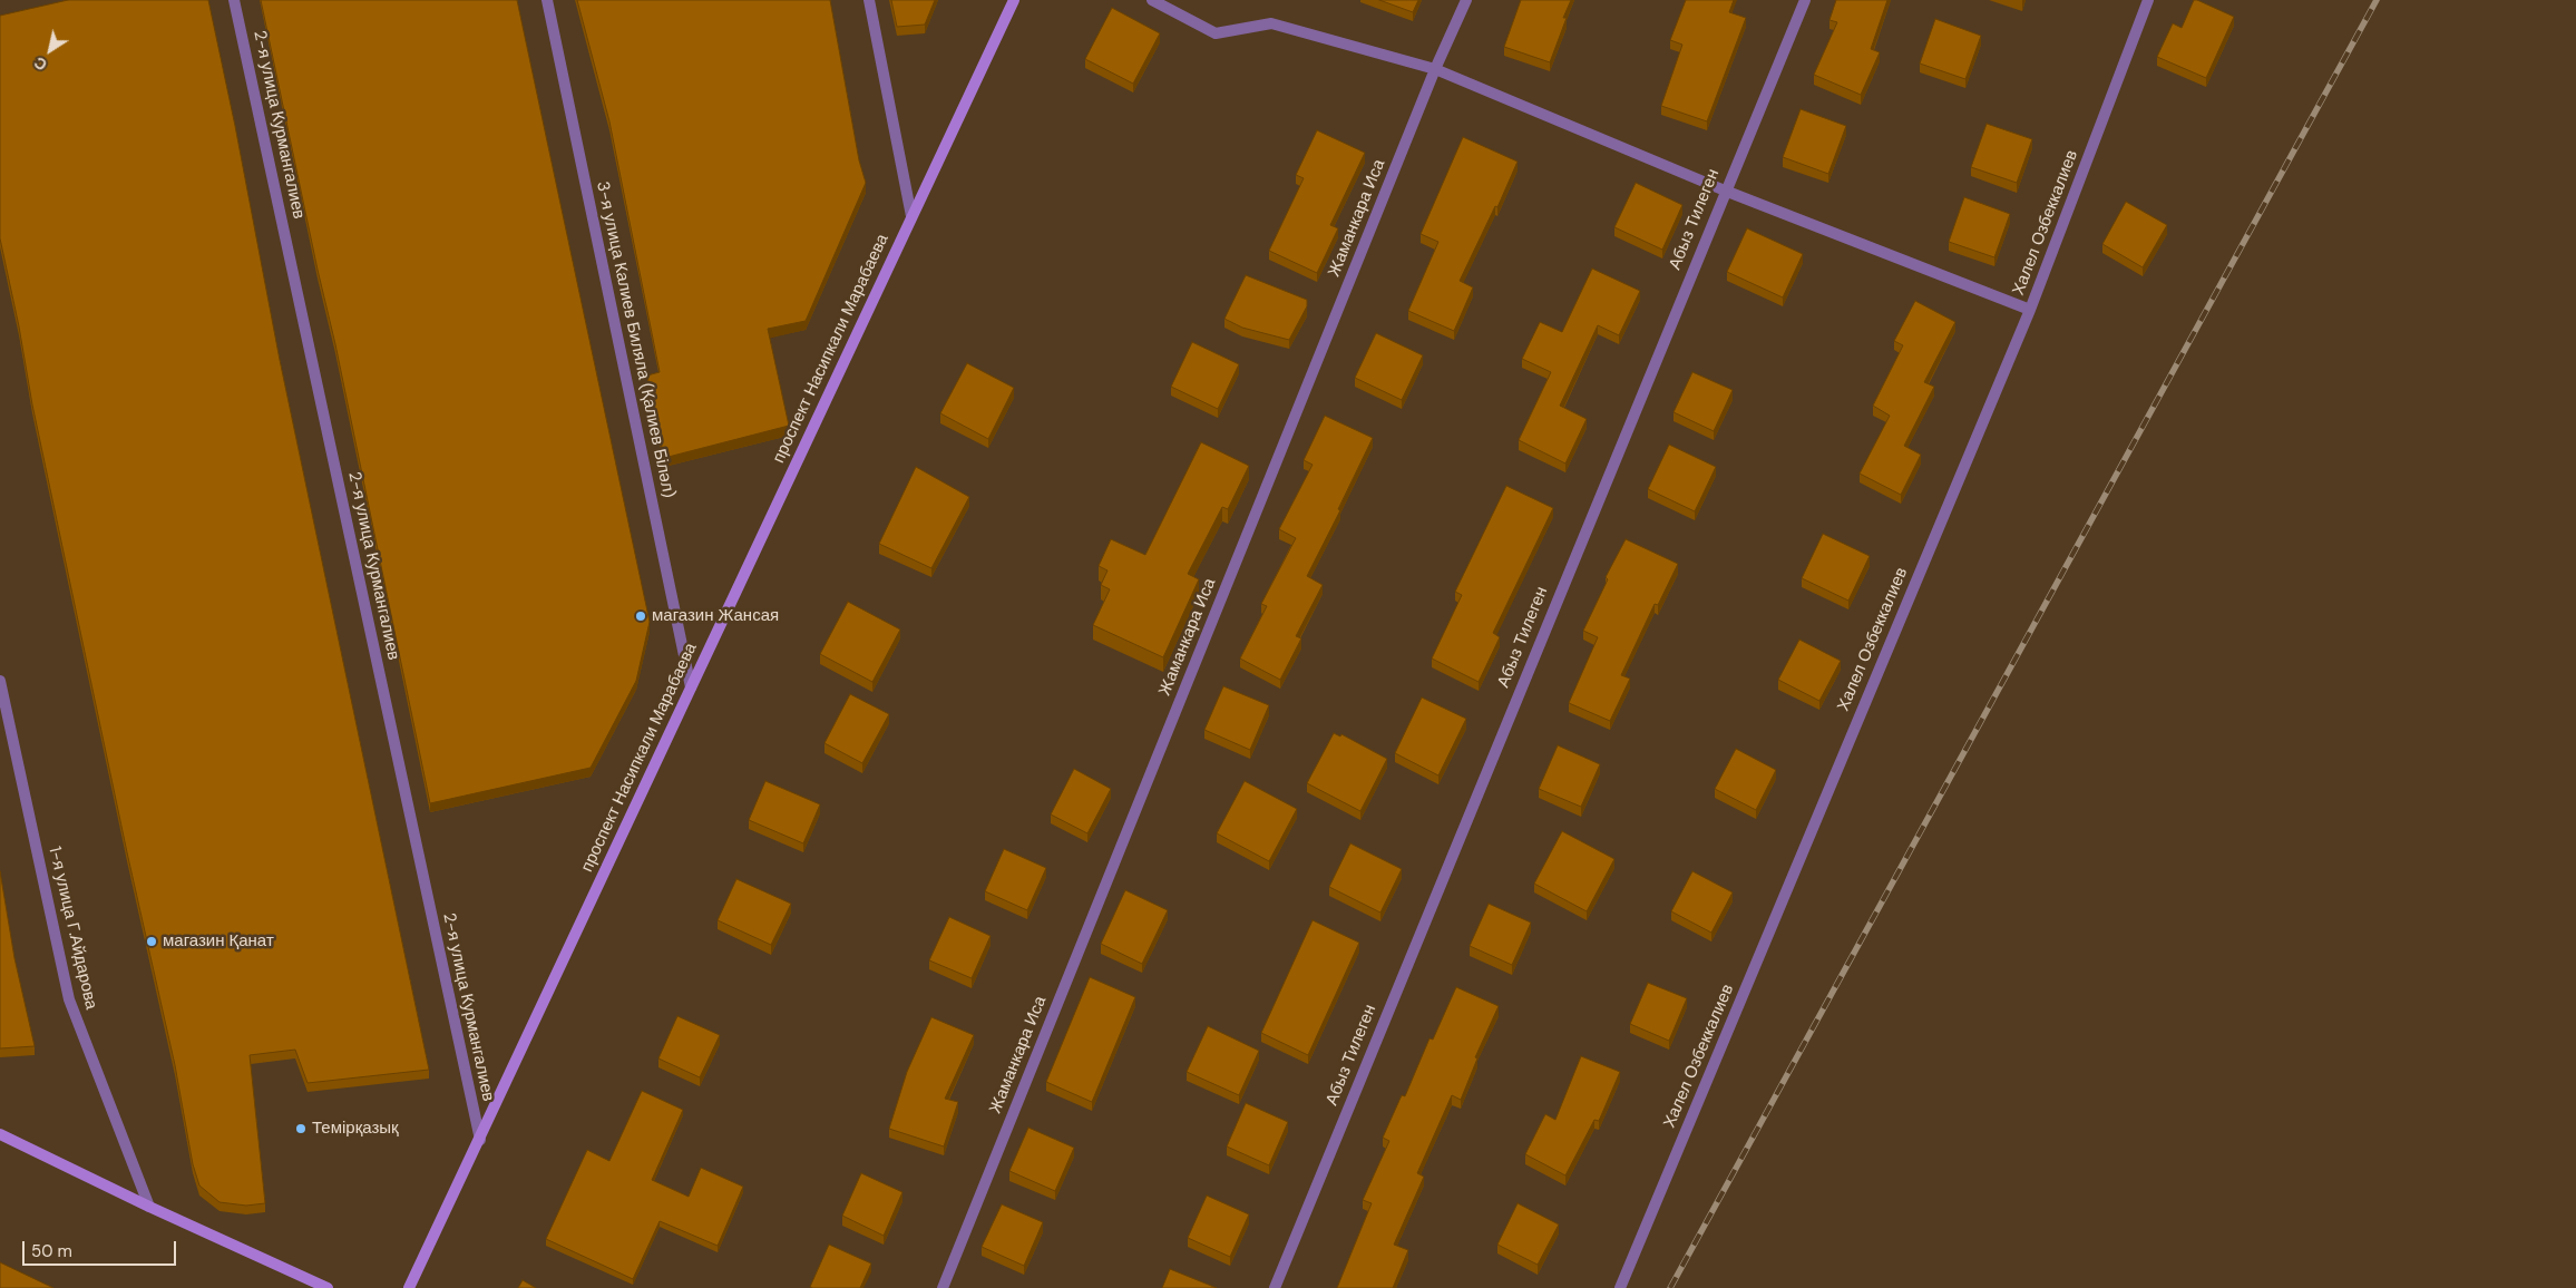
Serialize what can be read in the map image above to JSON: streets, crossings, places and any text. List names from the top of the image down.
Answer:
{
  "streets": {
    "main road": ["проспект Насипкали Марабаева"],
    "street": [
      "2-я улица Курмангалиев",
      "Жаманкара Иса",
      "Абыз Тилеген",
      "Халел Озбеккалиев",
      "3-я улица Калиев Биляла (Қалиев Біләл)",
      "1-я улица Г.Айдарова"
    ]
  },
  "crossings": [
    ["2-я улица Курмангалиев", "проспект Насипкали Марабаева"],
    ["3-я улица Калиев Биляла (Қалиев Біләл)", "проспект Насипкали Марабаева"]
  ],
  "places": ["магазин Жансая", "магазин Қанат", "Темірқазық"],
  "scale_bar": "50 m",
  "north": "bottom left"
}
